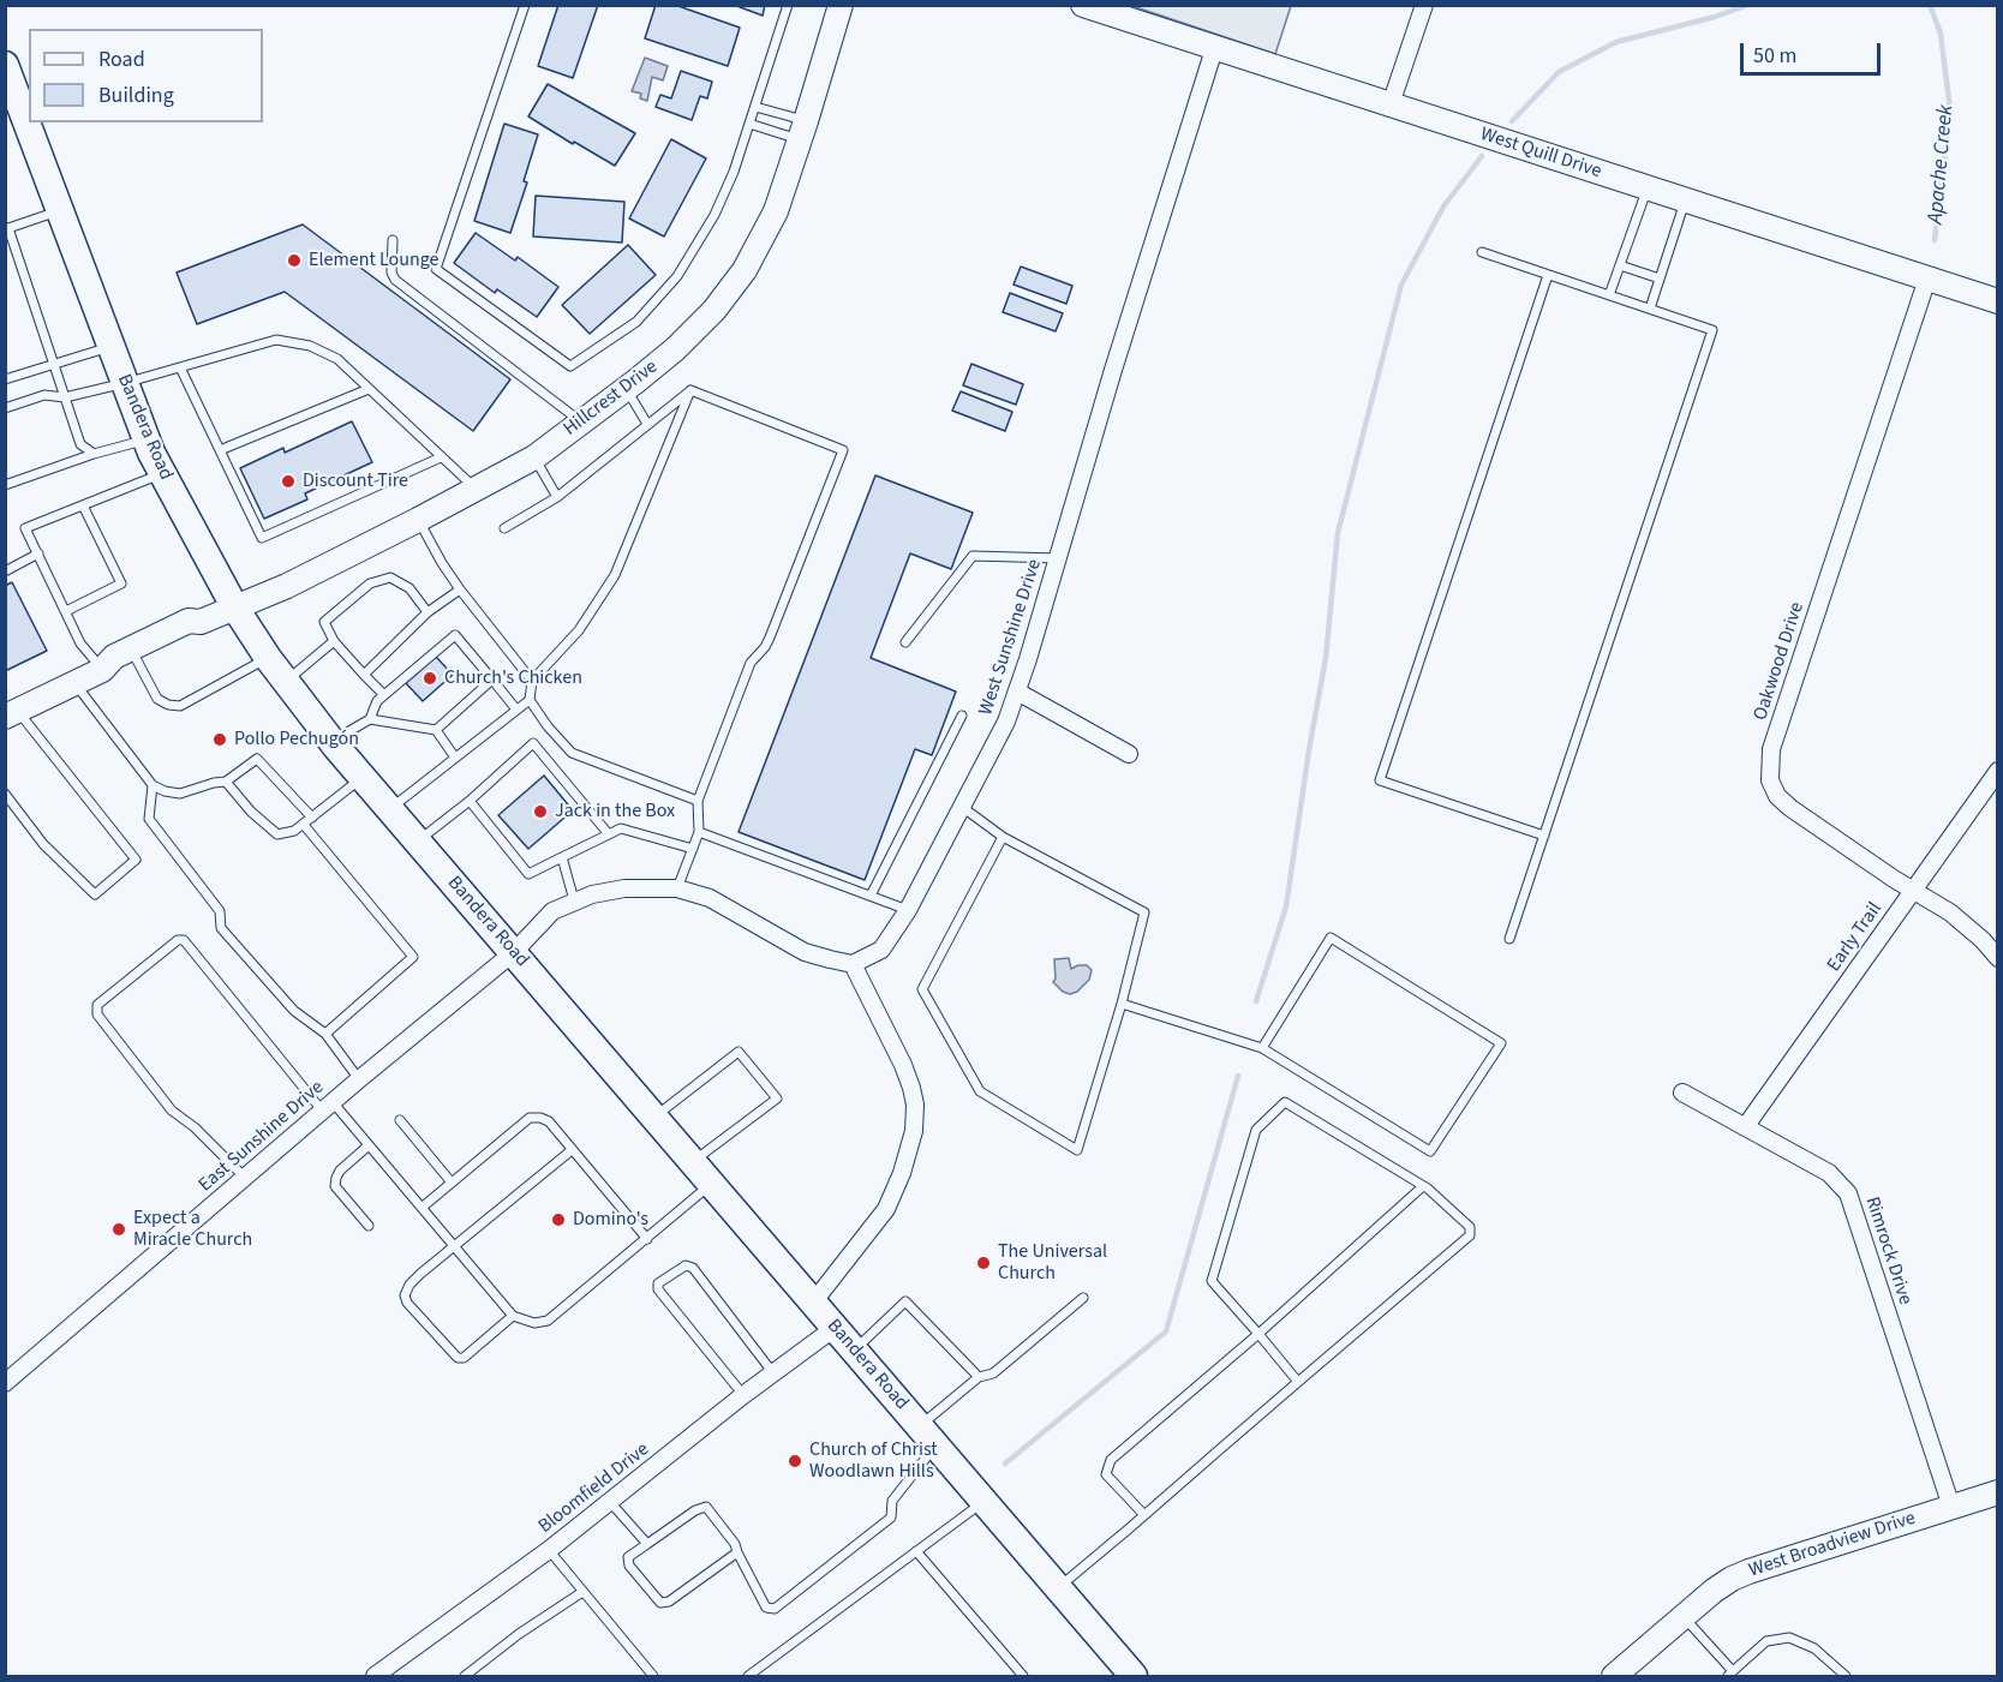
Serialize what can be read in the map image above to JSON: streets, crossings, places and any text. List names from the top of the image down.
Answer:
{
  "streets": {
    "main road": ["Bandera Road"],
    "street": [
      "West Quill Drive",
      "Hillcrest Drive",
      "West Sunshine Drive",
      "Oakwood Drive",
      "Early Trail",
      "East Sunshine Drive",
      "Rimrock Drive",
      "Bloomfield Drive",
      "West Broadview Drive"
    ]
  },
  "crossings": [
    ["West Quill Drive", "West Sunshine Drive"],
    ["West Quill Drive", "Oakwood Drive"],
    ["Hillcrest Drive", "Bandera Road"],
    ["Bandera Road", "East Sunshine Drive"],
    ["Bandera Road", "Bloomfield Drive"],
    ["Oakwood Drive", "Early Trail"],
    ["Early Trail", "Rimrock Drive"],
    ["Rimrock Drive", "West Broadview Drive"]
  ],
  "water": ["Apache Creek"],
  "places": [
    "Element Lounge",
    "Discount Tire",
    "Church's Chicken",
    "Pollo Pechugón",
    "Jack in the Box",
    "Domino's",
    "Expect a Miracle Church",
    "The Universal Church",
    "Church of Christ Woodlawn Hills"
  ],
  "legend": ["Road", "Building"],
  "scale_bar": "50 m"
}
